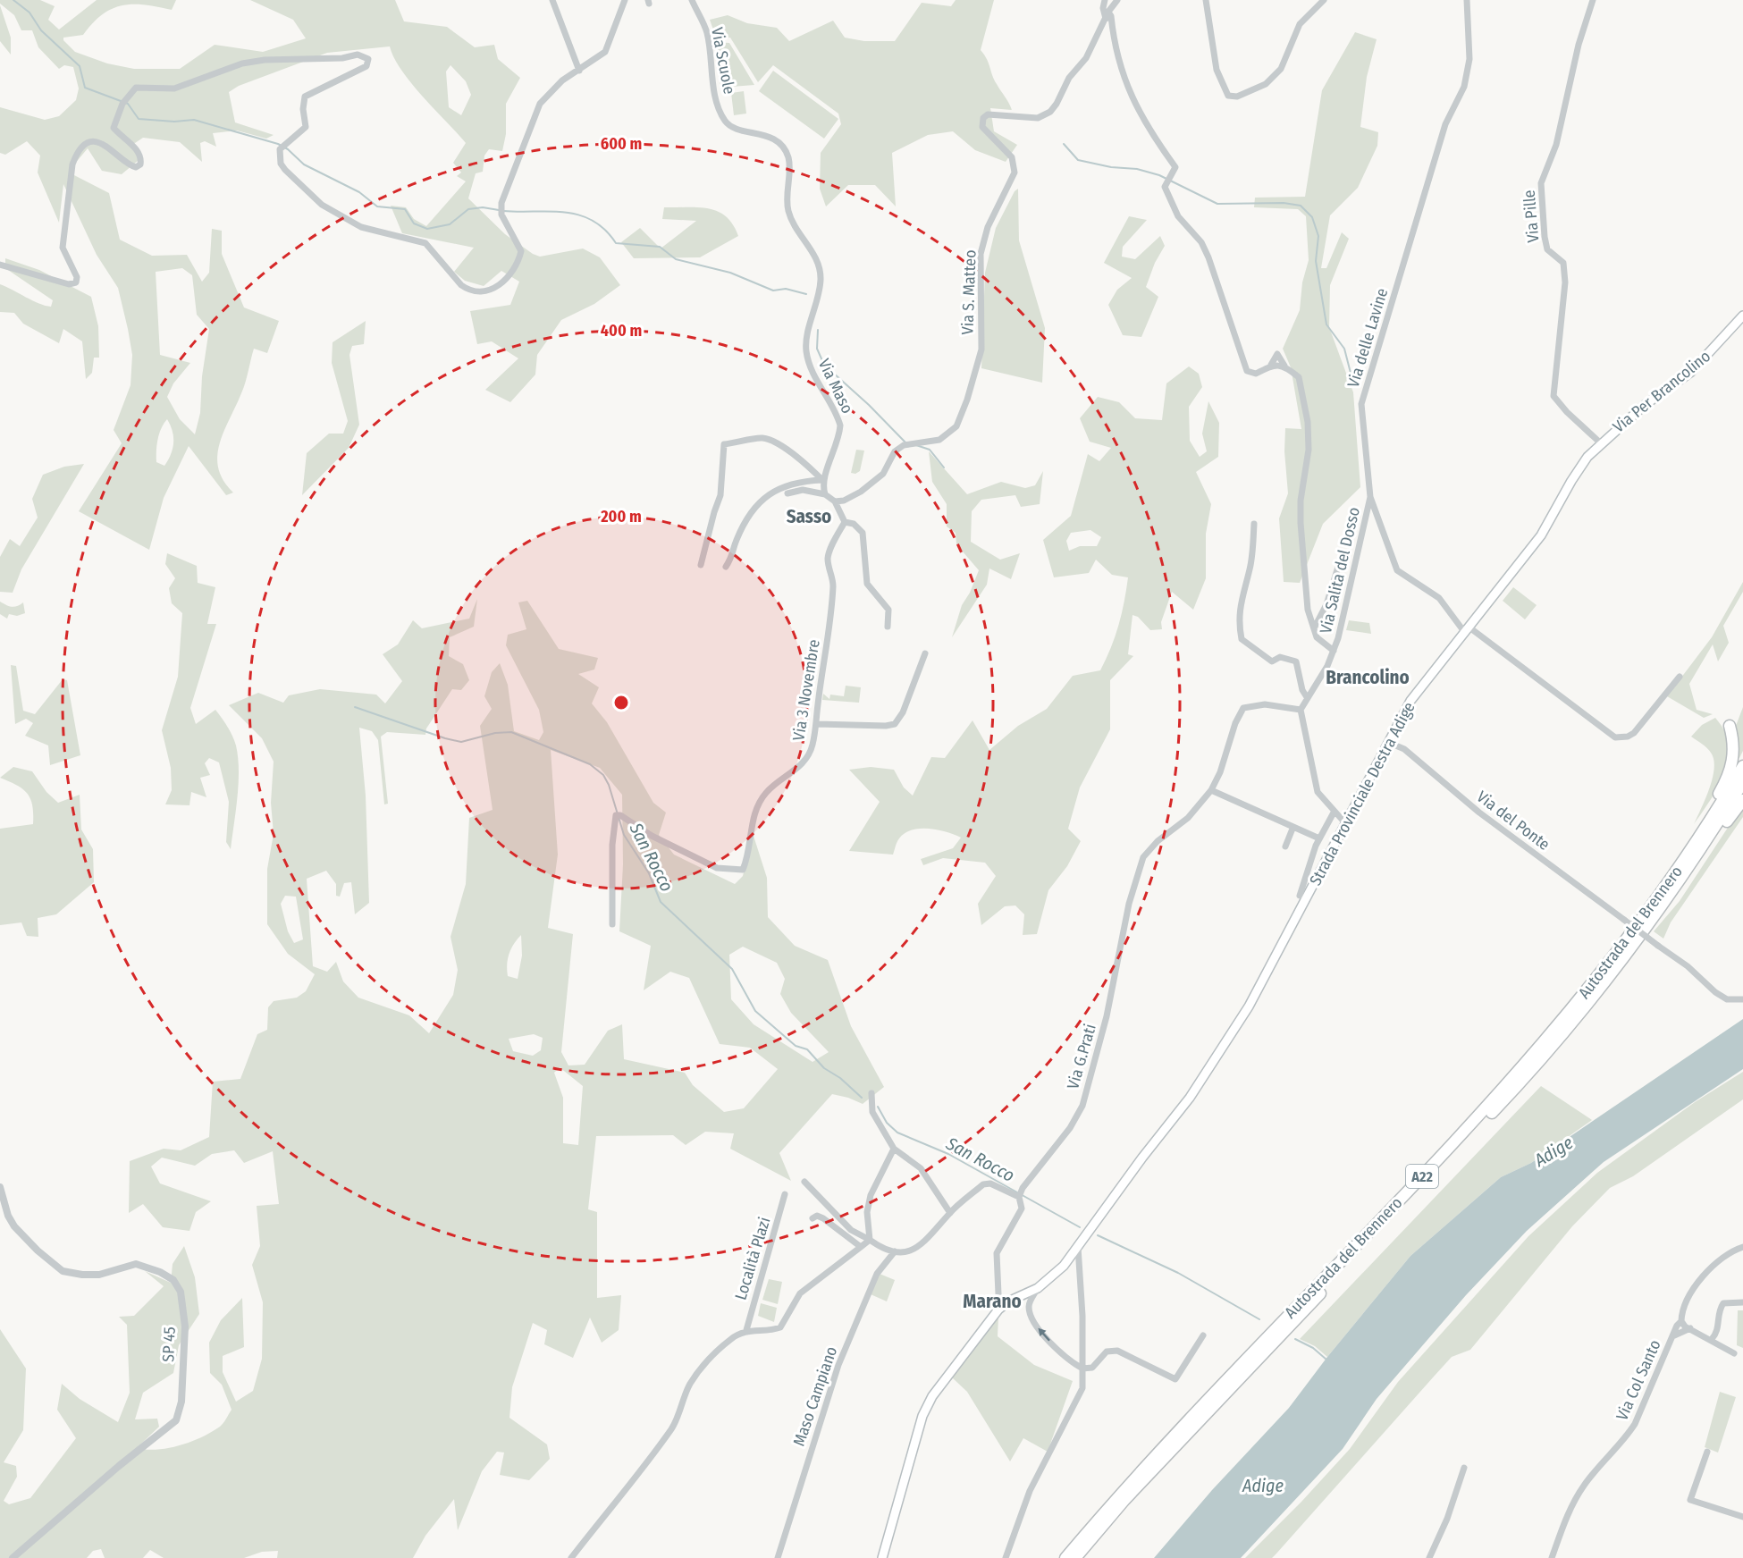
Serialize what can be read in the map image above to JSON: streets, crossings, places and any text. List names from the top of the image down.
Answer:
{
  "streets": {
    "highway": ["Autostrada del Brennero", "A22"],
    "main road": ["Via Per Brancolino", "Strada Provinciale Destra Adige"],
    "street": [
      "Via Scuole",
      "Via Pille",
      "Via S. Matteo",
      "Via delle Lavine",
      "Via Maso",
      "Via Salita del Dosso",
      "Via 3 Novembre",
      "Via del Ponte",
      "Via G.Prati",
      "Località Plazi",
      "SP 45",
      "Via Col Santo",
      "Maso Campiano"
    ]
  },
  "crossings": [
    ["Via Scuole", "Via Maso"],
    ["Via Pille", "Via Per Brancolino"],
    ["Via Pille", "Strada Provinciale Destra Adige"],
    ["Via delle Lavine", "Via Salita del Dosso"],
    ["Via delle Lavine", "Strada Provinciale Destra Adige"],
    ["Via Per Brancolino", "Strada Provinciale Destra Adige"],
    ["Strada Provinciale Destra Adige", "Via del Ponte"]
  ],
  "districts": ["Sasso", "Brancolino", "Marano"],
  "water": ["San Rocco", "Adige"],
  "rings": ["600 m", "400 m", "200 m"]
}
